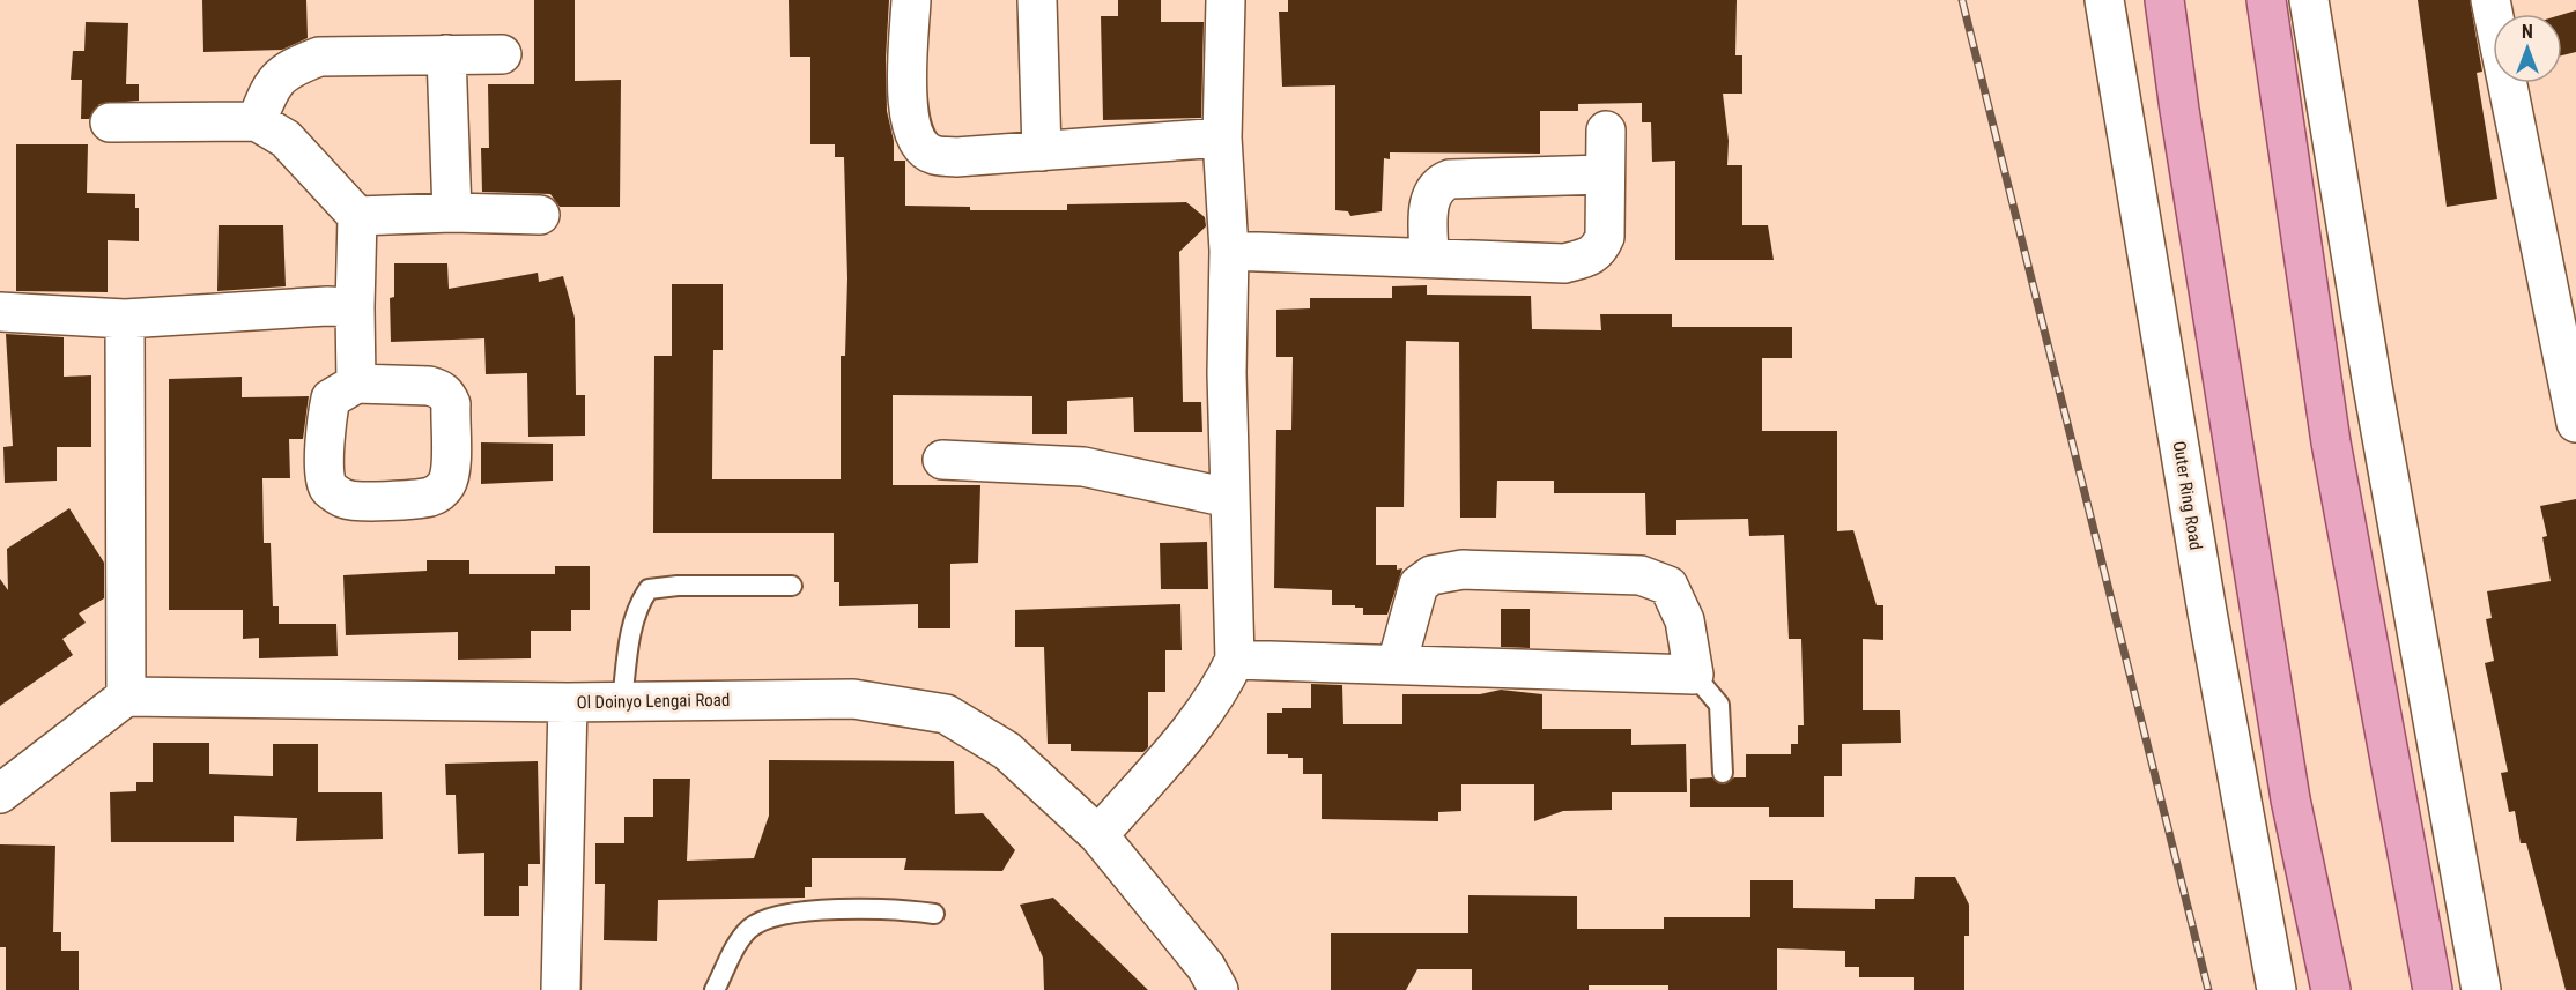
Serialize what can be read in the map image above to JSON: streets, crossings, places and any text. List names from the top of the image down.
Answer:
{
  "streets": {
    "street": ["Outer Ring Road", "Ol Doinyo Lengai Road"]
  },
  "north": "top"
}
